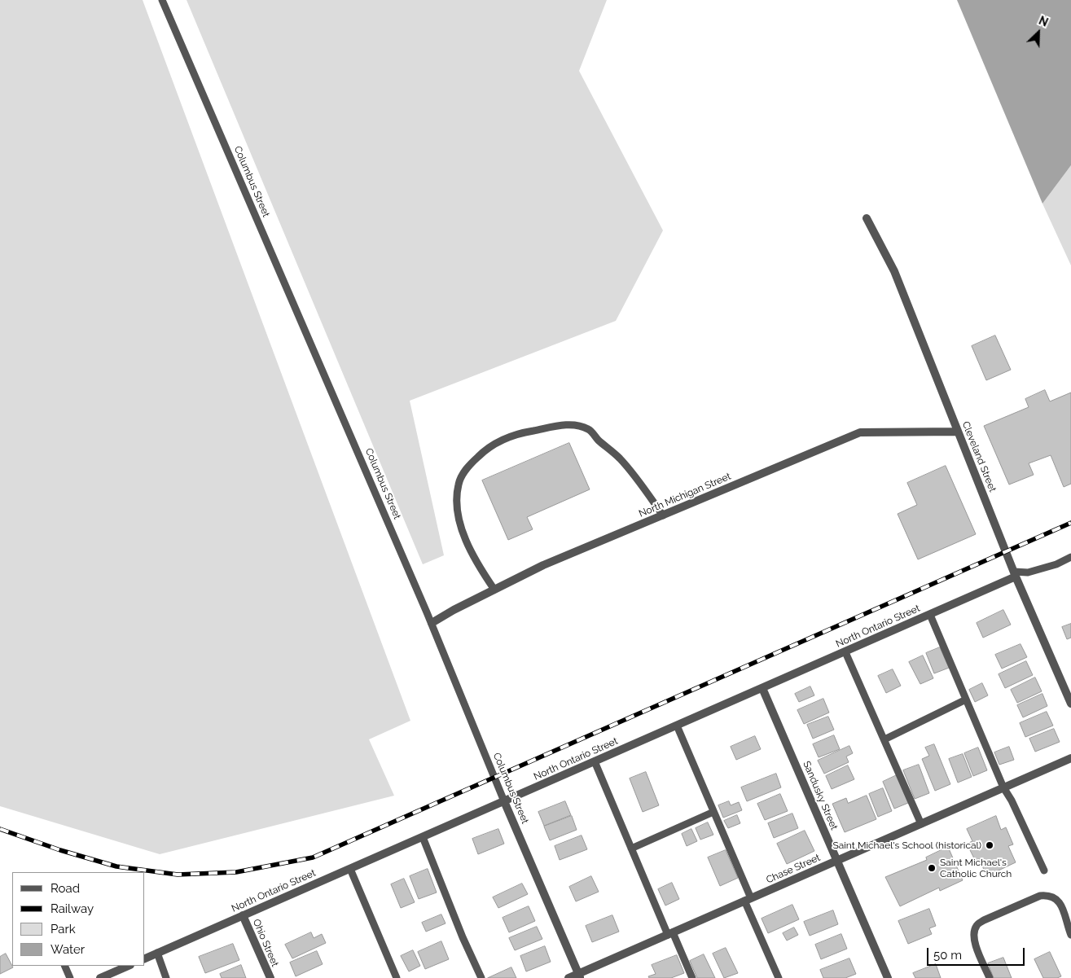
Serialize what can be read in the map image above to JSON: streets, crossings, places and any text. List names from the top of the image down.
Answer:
{
  "streets": {
    "street": [
      "Columbus Street",
      "Cleveland Street",
      "North Michigan Street",
      "North Ontario Street",
      "Sandusky Street",
      "Chase Street",
      "Ohio Street"
    ]
  },
  "crossings": [
    ["Columbus Street", "North Michigan Street"],
    ["Columbus Street", "North Ontario Street"],
    ["Columbus Street", "Chase Street"],
    ["Cleveland Street", "North Michigan Street"],
    ["Cleveland Street", "North Ontario Street"],
    ["North Ontario Street", "Sandusky Street"],
    ["North Ontario Street", "Ohio Street"],
    ["Sandusky Street", "Chase Street"]
  ],
  "places": ["Saint Michael's School (historical)", "Saint Michael's Catholic Church"],
  "legend": [
    "Road",
    "Railway",
    "Park",
    "Water"
  ],
  "scale_bar": "50 m",
  "north": "top right"
}
